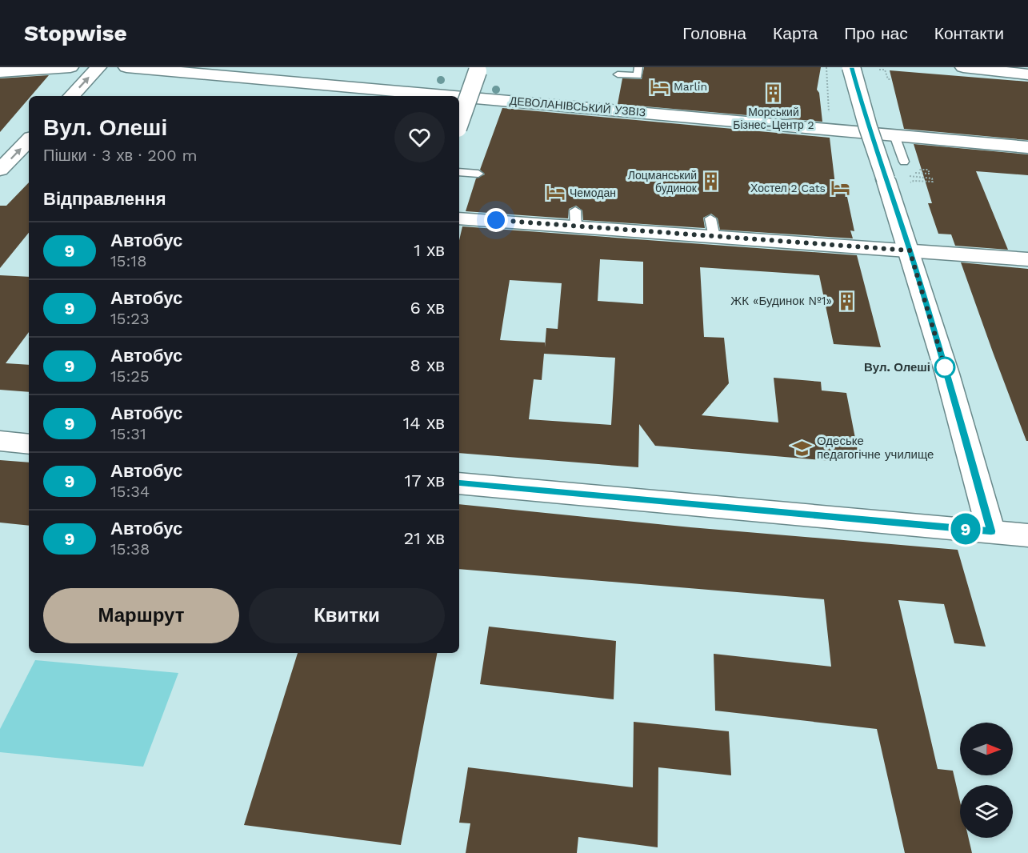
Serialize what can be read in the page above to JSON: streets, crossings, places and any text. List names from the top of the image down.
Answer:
{
  "streets": {
    "street": ["ДЕВОЛАНІВСЬКИЙ УЗВІЗ"]
  },
  "places": {
    "hotel": ["Marlin", "Хостел 2 Cats", "Чемодан"],
    "building": ["Морський Бізнес-Центр 2", "Лоцманський будинок", "ЖК «Будинок №1»"],
    "other": ["Вул. Олеші"],
    "school or university": ["Одеське педагогічне училище"]
  },
  "lines": ["bus line 9"],
  "north": "right",
  "page": {
    "header": "Stopwise",
    "nav": [
      "Головна",
      "Карта",
      "Про нас",
      "Контакти"
    ],
    "on_map": "9",
    "heading": [
      ["Вул. Олеші", "Пішки · 3 хв · 200 m"],
      "Відправлення"
    ],
    "list": [
      {
        "mark": "9",
        "name": "Автобус",
        "note": "15:18",
        "value": "1 хв"
      },
      {
        "mark": "9",
        "name": "Автобус",
        "note": "15:23",
        "value": "6 хв"
      },
      {
        "mark": "9",
        "name": "Автобус",
        "note": "15:25",
        "value": "8 хв"
      },
      {
        "mark": "9",
        "name": "Автобус",
        "note": "15:31",
        "value": "14 хв"
      },
      {
        "mark": "9",
        "name": "Автобус",
        "note": "15:34",
        "value": "17 хв"
      },
      {
        "mark": "9",
        "name": "Автобус",
        "note": "15:38",
        "value": "21 хв"
      }
    ],
    "buttons": ["Маршрут", "Квитки"]
  }
}
